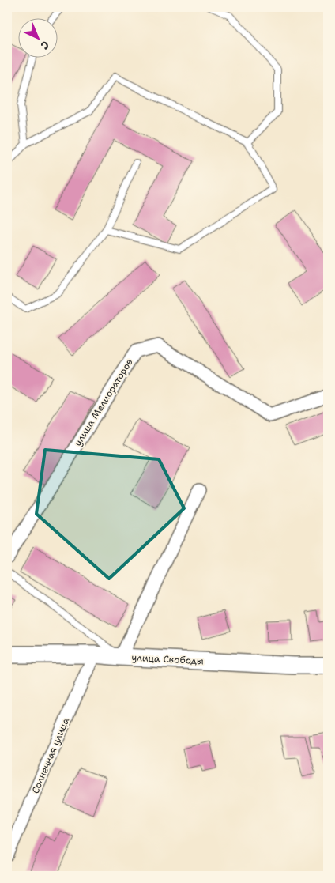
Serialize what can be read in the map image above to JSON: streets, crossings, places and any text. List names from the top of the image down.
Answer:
{
  "streets": {
    "main road": ["улица Свободы"],
    "street": ["улица Мелиораторов", "Солнечная улица"]
  },
  "crossings": [
    ["улица Свободы", "Солнечная улица"]
  ],
  "north": "bottom right"
}
